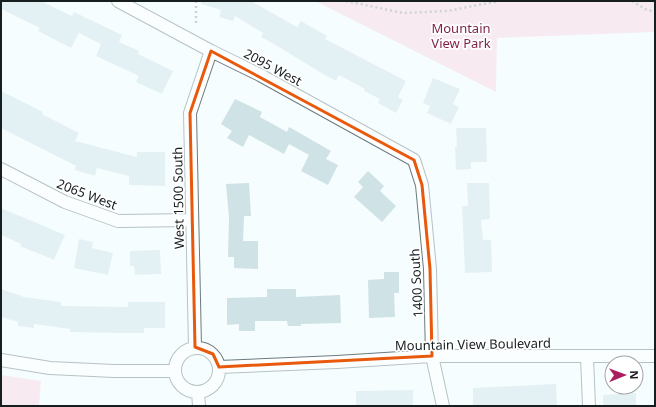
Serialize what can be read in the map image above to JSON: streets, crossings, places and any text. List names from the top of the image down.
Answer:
{
  "streets": {
    "street": [
      "2095 West",
      "2065 West",
      "West 1500 South",
      "1400 South",
      "Mountain View Boulevard"
    ]
  },
  "crossings": [
    ["2095 West", "West 1500 South"],
    ["2095 West", "1400 South"],
    ["2065 West", "West 1500 South"],
    ["West 1500 South", "Mountain View Boulevard"],
    ["1400 South", "Mountain View Boulevard"]
  ],
  "parks": ["Mountain View Park"],
  "north": "right"
}
